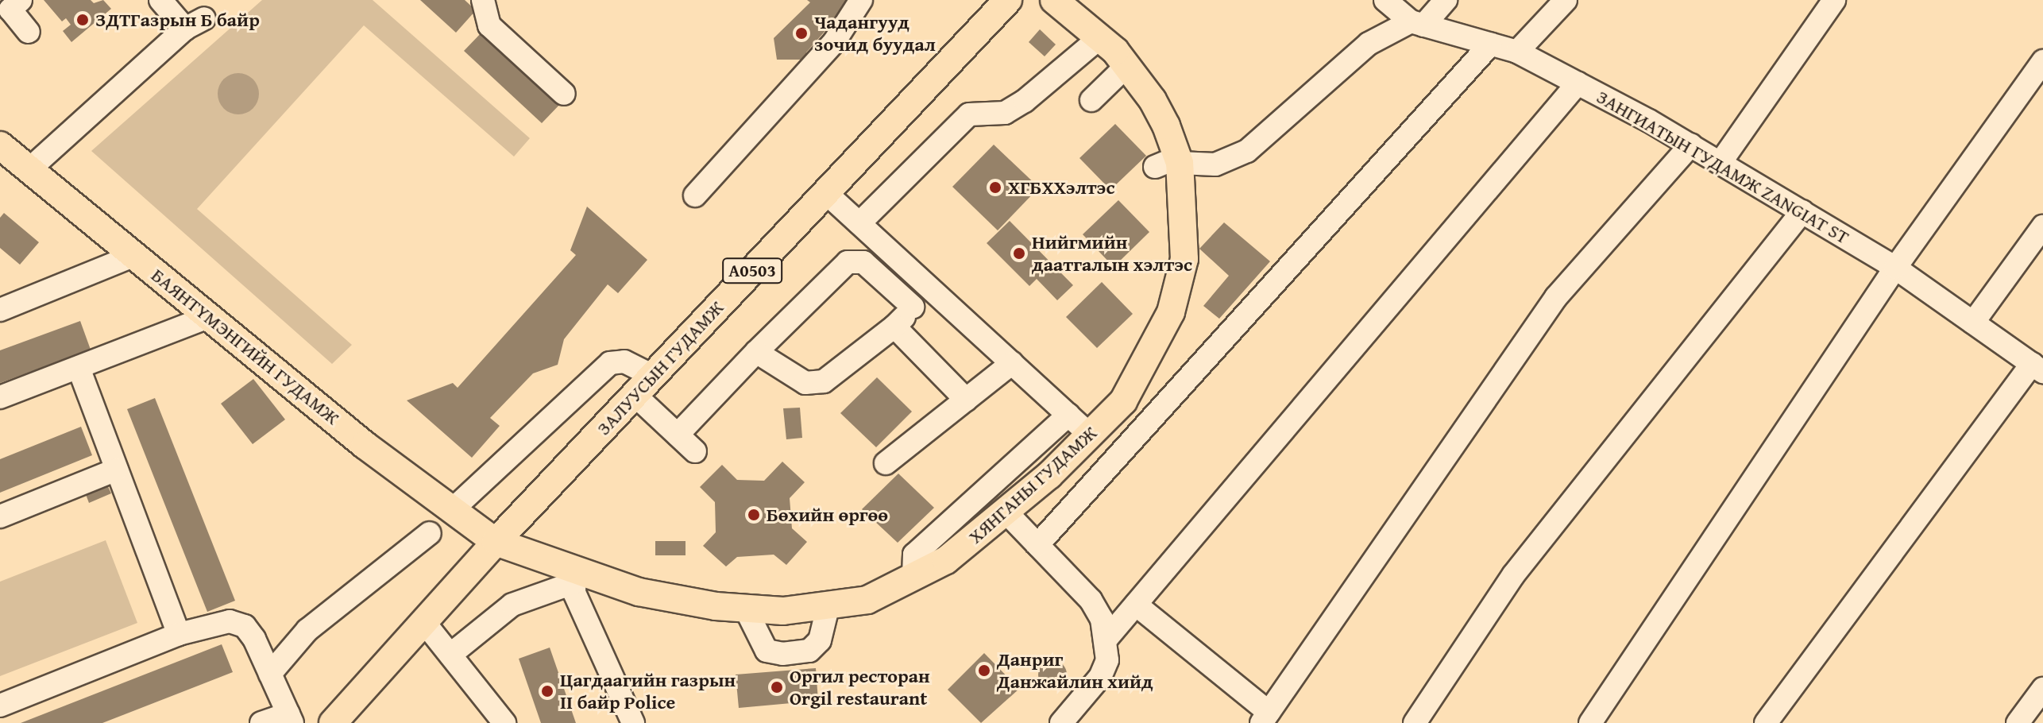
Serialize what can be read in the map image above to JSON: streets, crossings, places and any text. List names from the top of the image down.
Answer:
{
  "streets": {
    "main road": [
      "A0503",
      "БАЯНТҮМЭНГИЙН ГУДАМЖ",
      "ЗАЛУУСЫН ГУДАМЖ",
      "ХЯНГАНЫ ГУДАМЖ"
    ],
    "street": ["ЗАНГИАТЫН ГУДАМЖ ZANGIAT ST"]
  },
  "crossings": [
    ["A0503", "БАЯНТҮМЭНГИЙН ГУДАМЖ"],
    ["A0503", "ЗАЛУУСЫН ГУДАМЖ"],
    ["A0503", "ХЯНГАНЫ ГУДАМЖ"],
    ["БАЯНТҮМЭНГИЙН ГУДАМЖ", "ЗАЛУУСЫН ГУДАМЖ"],
    ["БАЯНТҮМЭНГИЙН ГУДАМЖ", "ХЯНГАНЫ ГУДАМЖ"],
    ["ЗАЛУУСЫН ГУДАМЖ", "ХЯНГАНЫ ГУДАМЖ"]
  ],
  "places": [
    "ЗДТГазрын Б байр",
    "Чадангууд зочид буудал",
    "ХГБХХэлтэс",
    "Нийгмийн даатгалын хэлтэс",
    "Бөхийн өргөө",
    "Данриг Данжайлин хийд",
    "Оргил ресторан Orgil restaurant",
    "Цагдаагийн газрын II байр Police"
  ]
}
